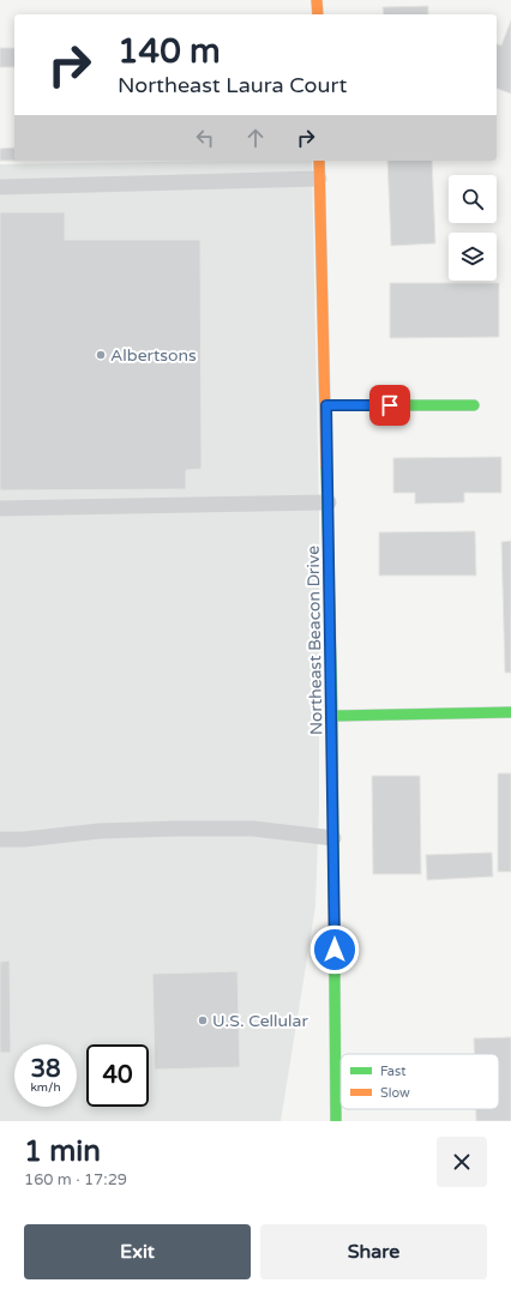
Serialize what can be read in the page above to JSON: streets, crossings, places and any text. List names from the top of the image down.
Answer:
{
  "streets": {
    "street": ["Northeast Beacon Drive"]
  },
  "places": ["Albertsons", "U.S. Cellular"],
  "legend": ["Fast", "Slow"],
  "page": {
    "turn": ["140 m", "Northeast Laura Court"],
    "speed": "38 km/h",
    "limit": "40",
    "heading": ["1 min", "160 m · 17:29"],
    "buttons": ["Exit", "Share"]
  }
}
